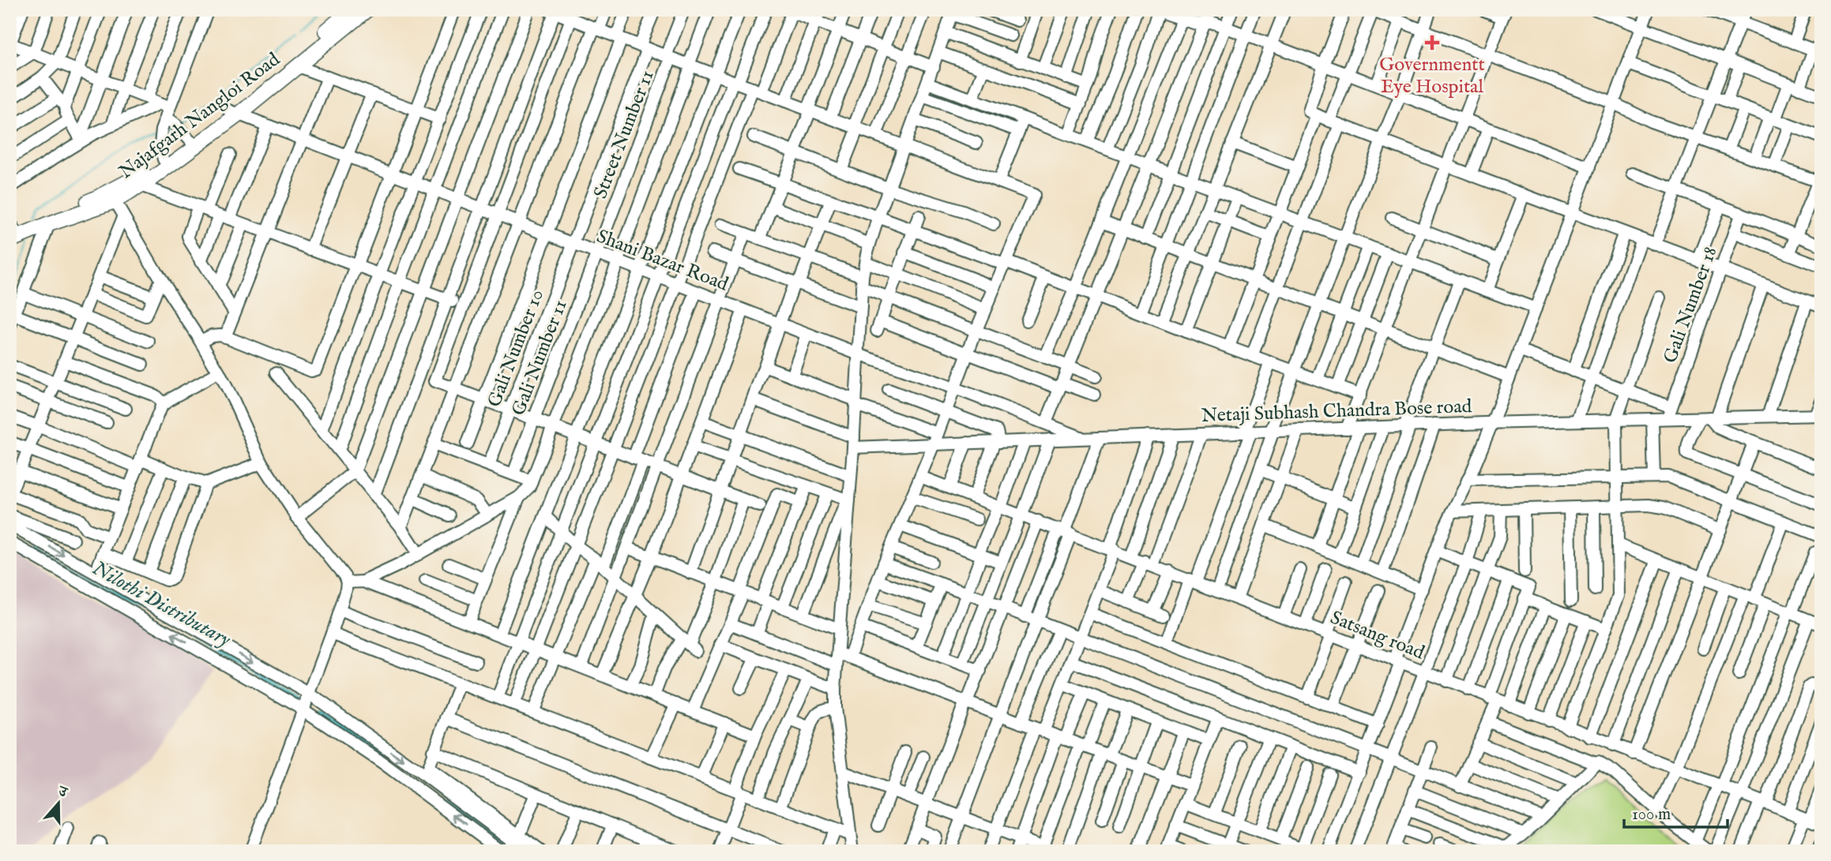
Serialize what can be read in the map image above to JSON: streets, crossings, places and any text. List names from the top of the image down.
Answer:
{
  "streets": {
    "main road": ["Najafgarh Nangloi Road"],
    "street": [
      "Street Number 11",
      "Shani Bazar Road",
      "Gali Number 18",
      "Gali Number 10",
      "Gali Number 11",
      "Netaji Subhash Chandra Bose road",
      "Satsang road"
    ]
  },
  "crossings": [
    ["Najafgarh Nangloi Road", "Shani Bazar Road"],
    ["Street Number 11", "Shani Bazar Road"],
    ["Street Number 11", "Gali Number 11"],
    ["Shani Bazar Road", "Gali Number 10"],
    ["Shani Bazar Road", "Gali Number 11"],
    ["Shani Bazar Road", "Netaji Subhash Chandra Bose road"],
    ["Gali Number 18", "Netaji Subhash Chandra Bose road"]
  ],
  "water": ["Nilothi Distributary"],
  "places": {
    "health": ["Governmentt Eye Hospital"]
  },
  "scale_bar": "100 m",
  "north": "top"
}
